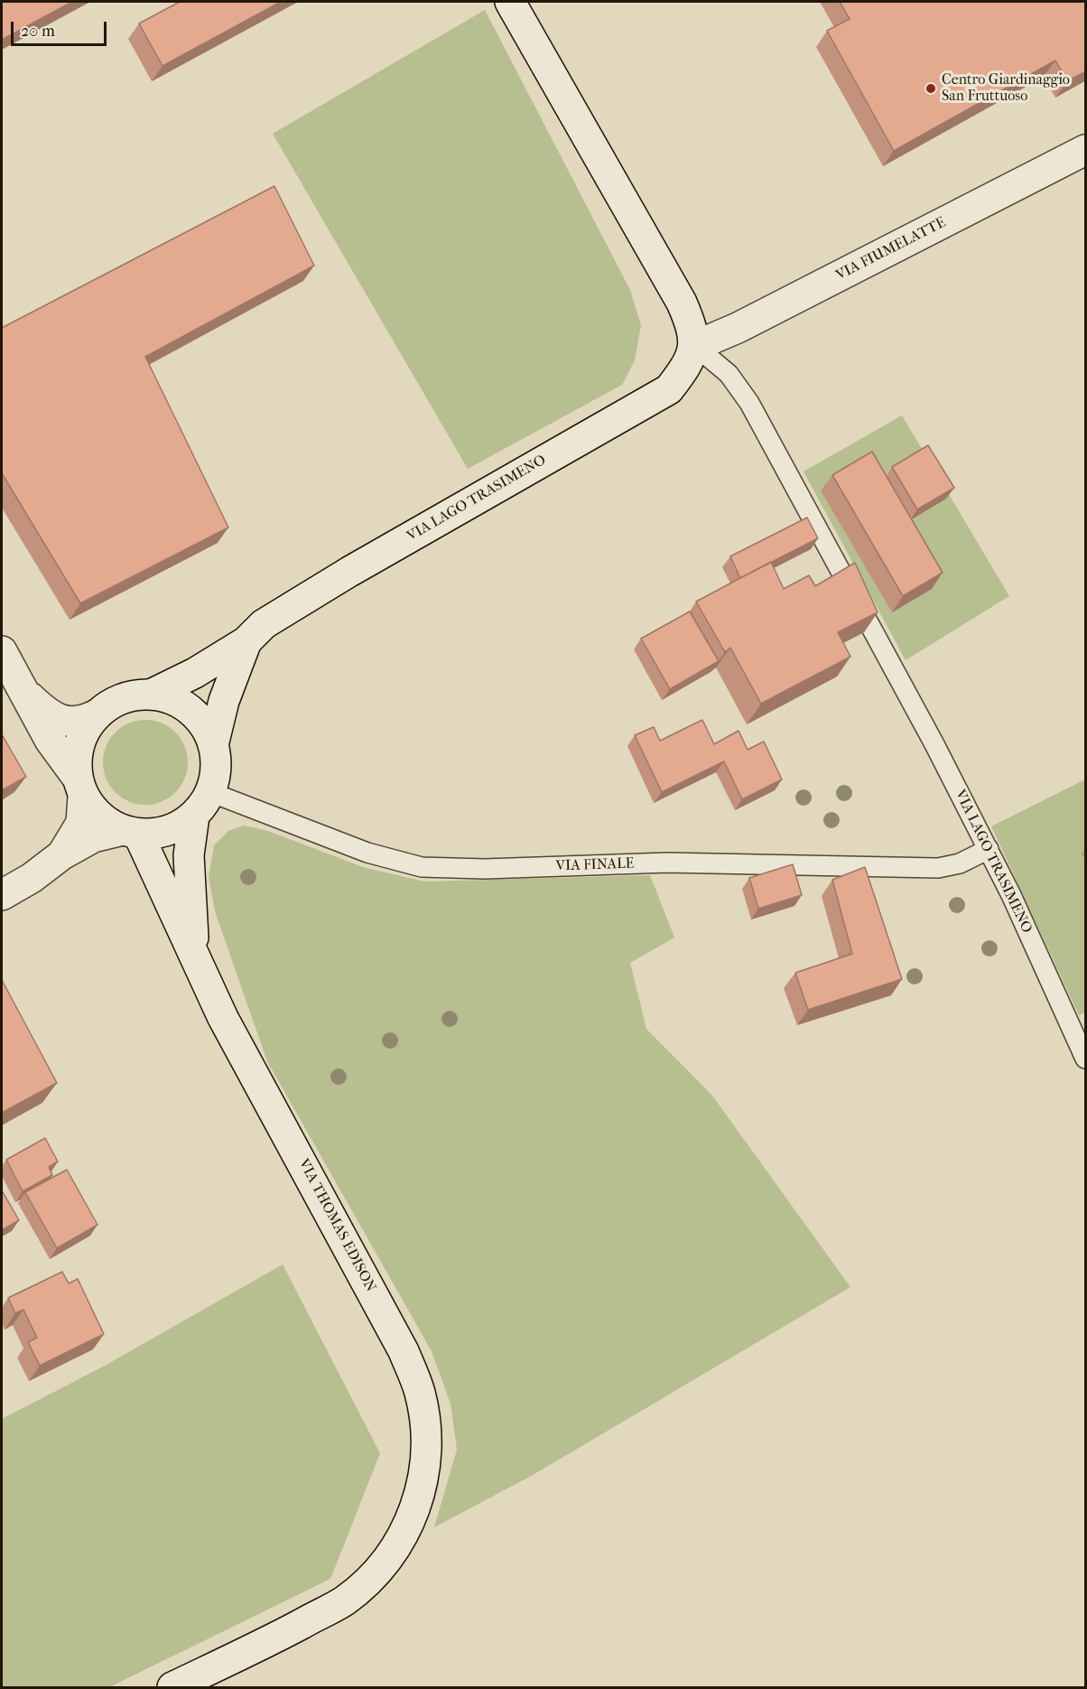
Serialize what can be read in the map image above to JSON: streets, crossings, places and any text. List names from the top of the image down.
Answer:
{
  "streets": {
    "street": ["VIA FIUMELATTE", "VIA LAGO TRASIMENO", "VIA THOMAS EDISON"],
    "lane": ["VIA FINALE"]
  },
  "crossings": [
    ["VIA FIUMELATTE", "VIA LAGO TRASIMENO"],
    ["VIA LAGO TRASIMENO", "VIA FINALE"],
    ["VIA LAGO TRASIMENO", "VIA THOMAS EDISON"],
    ["VIA FINALE", "VIA THOMAS EDISON"]
  ],
  "places": ["Centro Giardinaggio San Fruttuoso"],
  "scale_bar": "20 m"
}
